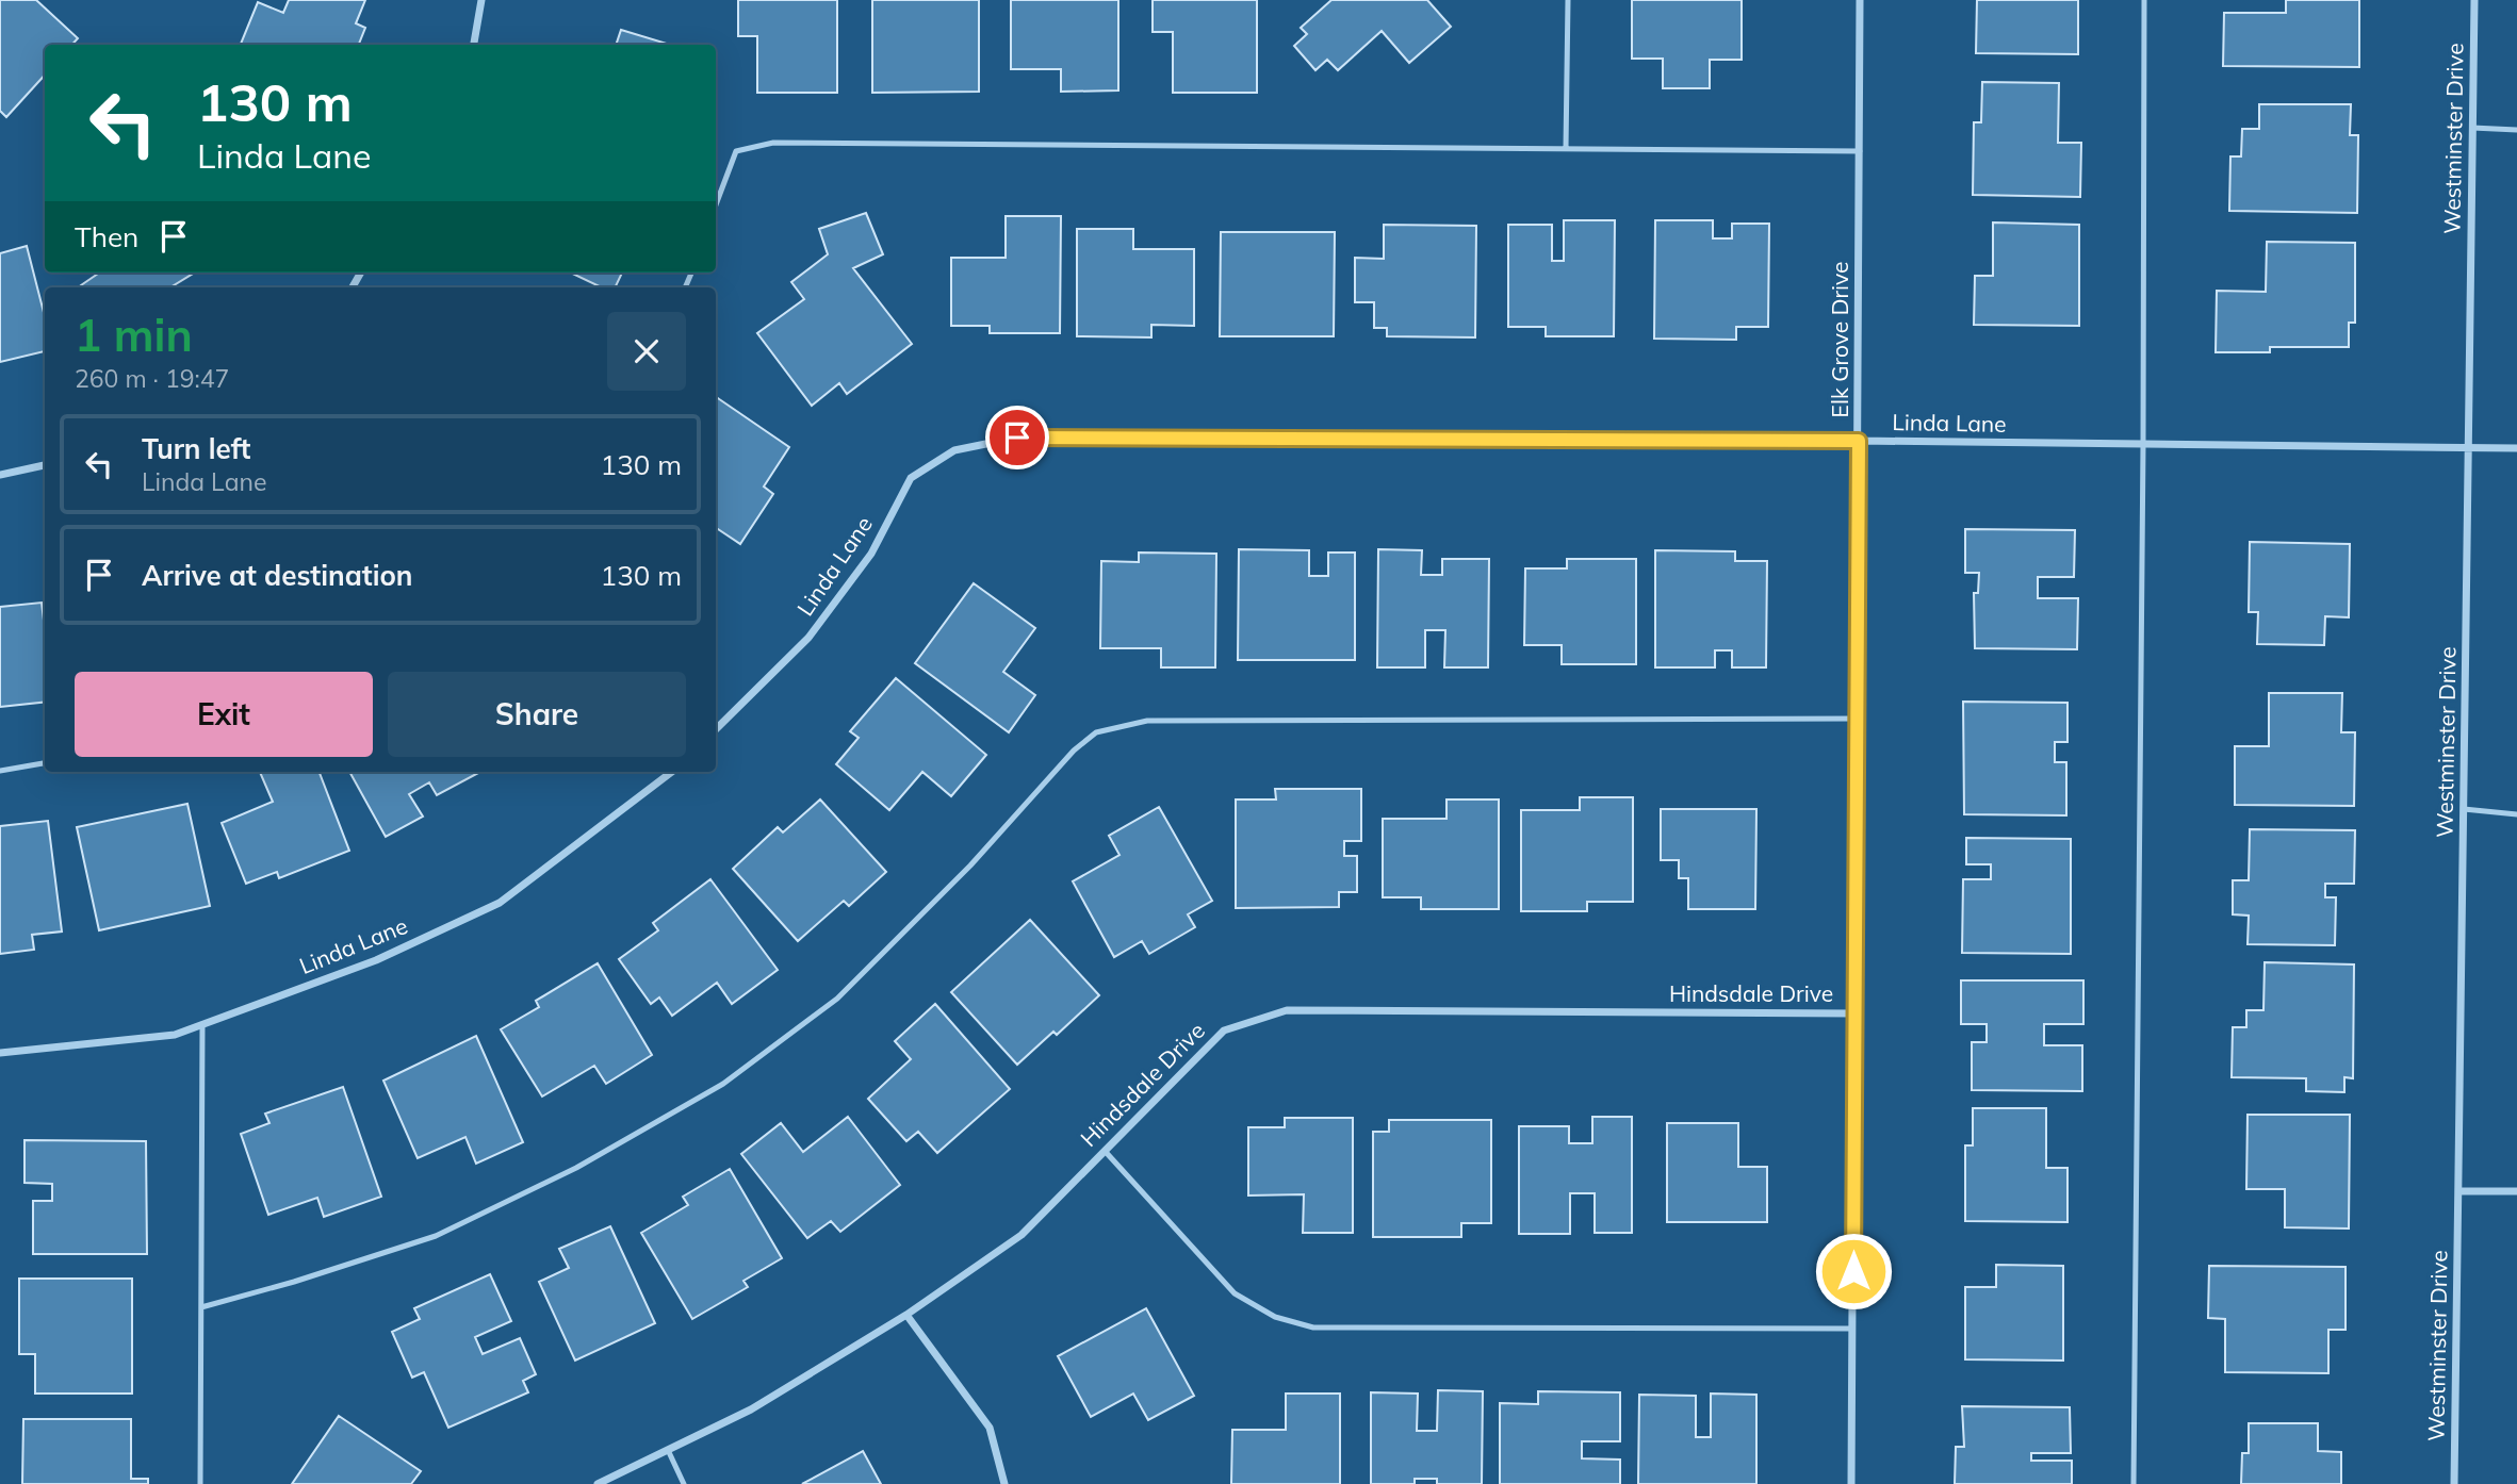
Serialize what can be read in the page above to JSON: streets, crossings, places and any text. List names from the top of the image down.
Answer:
{
  "streets": {
    "street": [
      "Westminster Drive",
      "Elk Grove Drive",
      "Linda Lane",
      "Hindsdale Drive"
    ]
  },
  "crossings": [
    ["Westminster Drive", "Linda Lane"],
    ["Elk Grove Drive", "Linda Lane"],
    ["Elk Grove Drive", "Hindsdale Drive"]
  ],
  "page": {
    "turn": ["130 m", "Linda Lane"],
    "then": "Then",
    "heading": ["1 min", "260 m · 19:47"],
    "list": [
      {
        "name": "Turn left",
        "note": "Linda Lane",
        "value": "130 m"
      },
      {
        "name": "Arrive at destination",
        "value": "130 m"
      }
    ],
    "buttons": ["Exit", "Share"]
  }
}
